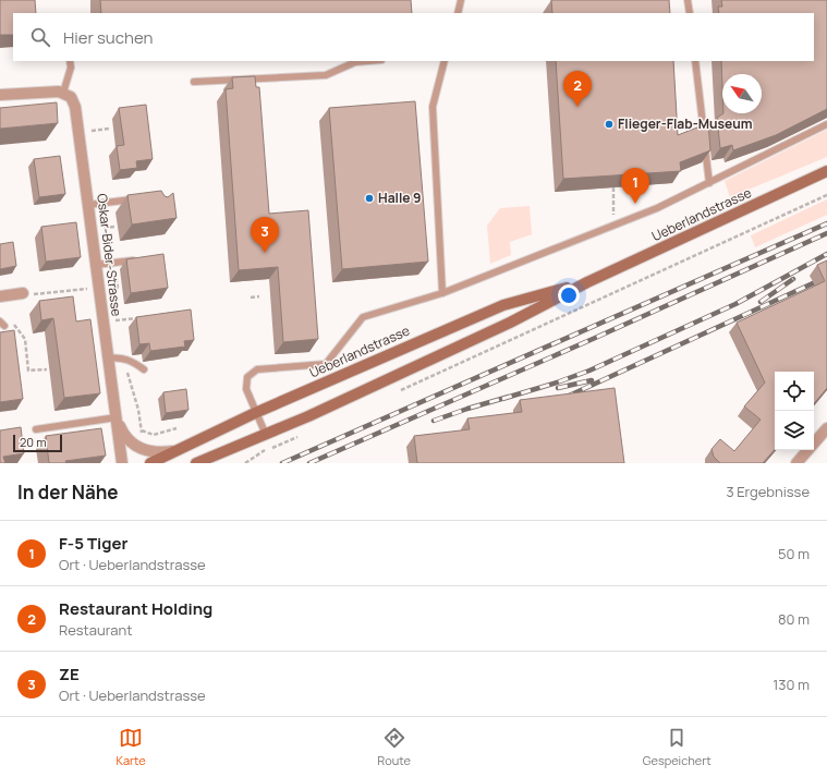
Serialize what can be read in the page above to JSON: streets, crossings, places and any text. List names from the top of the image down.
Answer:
{
  "streets": {
    "main road": ["Ueberlandstrasse"],
    "street": ["Oskar-Bider-Strasse"]
  },
  "crossings": [
    ["Ueberlandstrasse", "Oskar-Bider-Strasse"]
  ],
  "places": ["Flieger-Flab-Museum", "Halle 9"],
  "scale_bar": "20 m",
  "north": "top left",
  "page": {
    "search": "Hier suchen",
    "pins": ["2", "1", "3"],
    "scale": "20 m",
    "heading": ["In der Nähe", "3 Ergebnisse"],
    "list": [
      {
        "mark": "1",
        "name": "F-5 Tiger",
        "note": "Ort · Ueberlandstrasse",
        "value": "50 m"
      },
      {
        "mark": "2",
        "name": "Restaurant Holding",
        "note": "Restaurant",
        "value": "80 m"
      },
      {
        "mark": "3",
        "name": "ZE",
        "note": "Ort · Ueberlandstrasse",
        "value": "130 m"
      }
    ],
    "nav": ["Karte", "Route", "Gespeichert"]
  }
}
